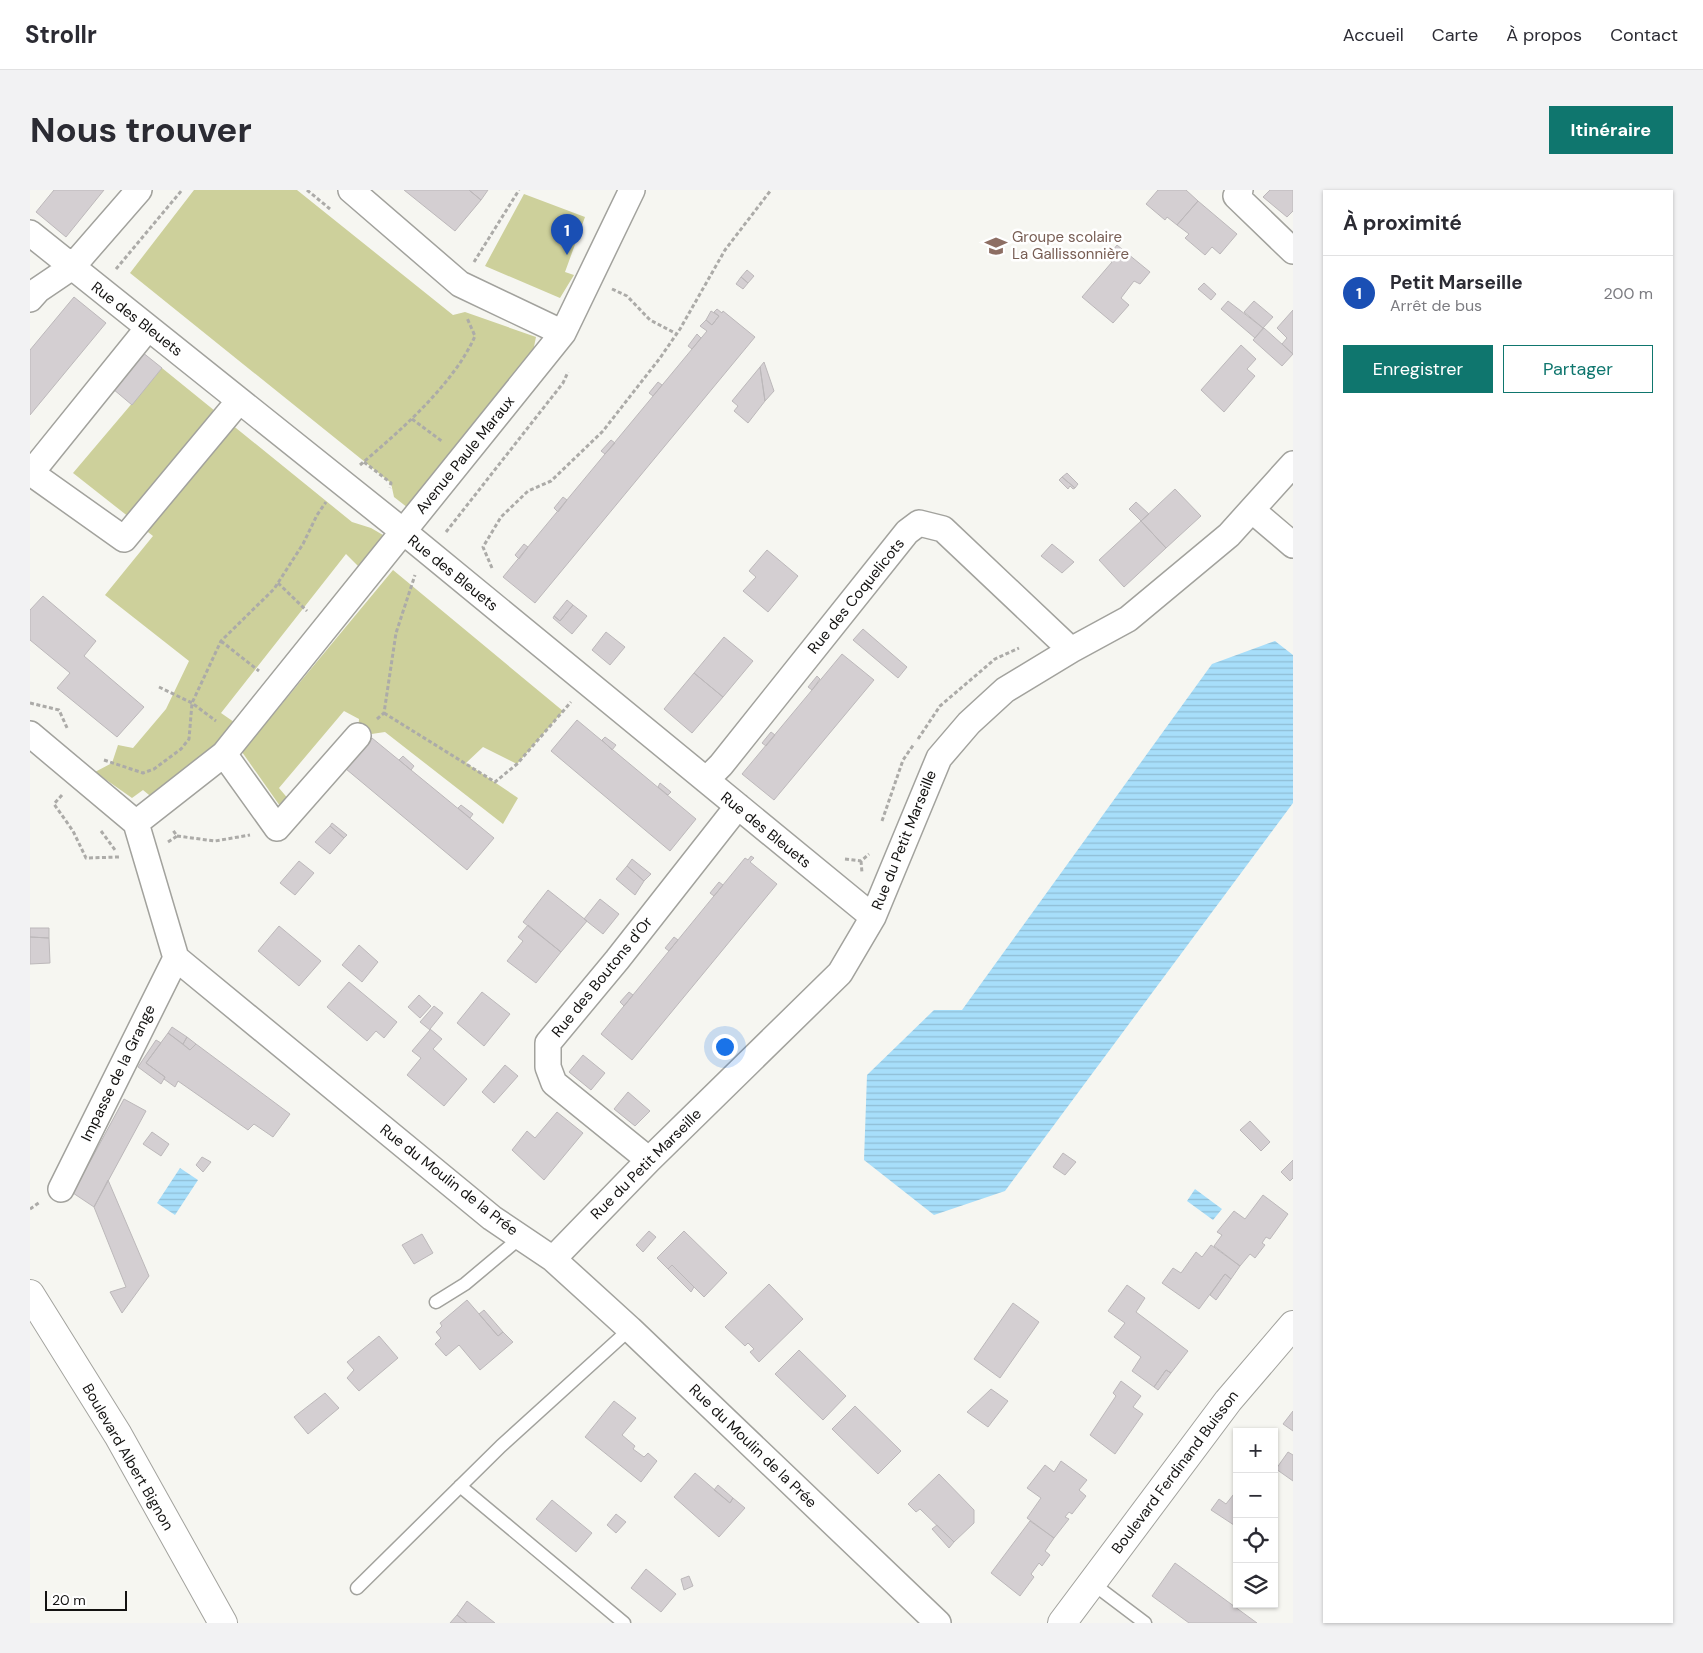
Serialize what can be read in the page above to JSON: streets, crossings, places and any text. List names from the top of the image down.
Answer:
{
  "streets": {
    "main road": ["Boulevard Albert Bignon", "Boulevard Ferdinand Buisson"],
    "street": [
      "Rue des Bleuets",
      "Avenue Paule Maraux",
      "Rue des Coquelicots",
      "Rue du Petit Marseille",
      "Rue des Boutons d'Or",
      "Impasse de la Grange",
      "Rue du Moulin de la Prée"
    ]
  },
  "crossings": [
    ["Rue des Bleuets", "Avenue Paule Maraux"],
    ["Rue des Bleuets", "Rue des Coquelicots"],
    ["Rue des Bleuets", "Rue du Petit Marseille"],
    ["Rue des Bleuets", "Rue des Boutons d'Or"],
    ["Rue des Coquelicots", "Rue du Petit Marseille"],
    ["Rue du Petit Marseille", "Rue des Boutons d'Or"],
    ["Rue du Petit Marseille", "Rue du Moulin de la Prée"],
    ["Impasse de la Grange", "Rue du Moulin de la Prée"]
  ],
  "places": {
    "school or university": ["Groupe scolaire La Gallissonnière"]
  },
  "scale_bar": "20 m",
  "page": {
    "header": "Strollr",
    "nav": [
      "Accueil",
      "Carte",
      "À propos",
      "Contact"
    ],
    "buttons": [
      "Itinéraire",
      ["Enregistrer", "Partager"]
    ],
    "title": "Nous trouver",
    "heading": "À proximité",
    "pins": "1",
    "list": [
      {
        "mark": "1",
        "name": "Petit Marseille",
        "note": "Arrêt de bus",
        "value": "200 m"
      }
    ],
    "map_buttons": ["+", "−"],
    "scale": "20 m"
  }
}
